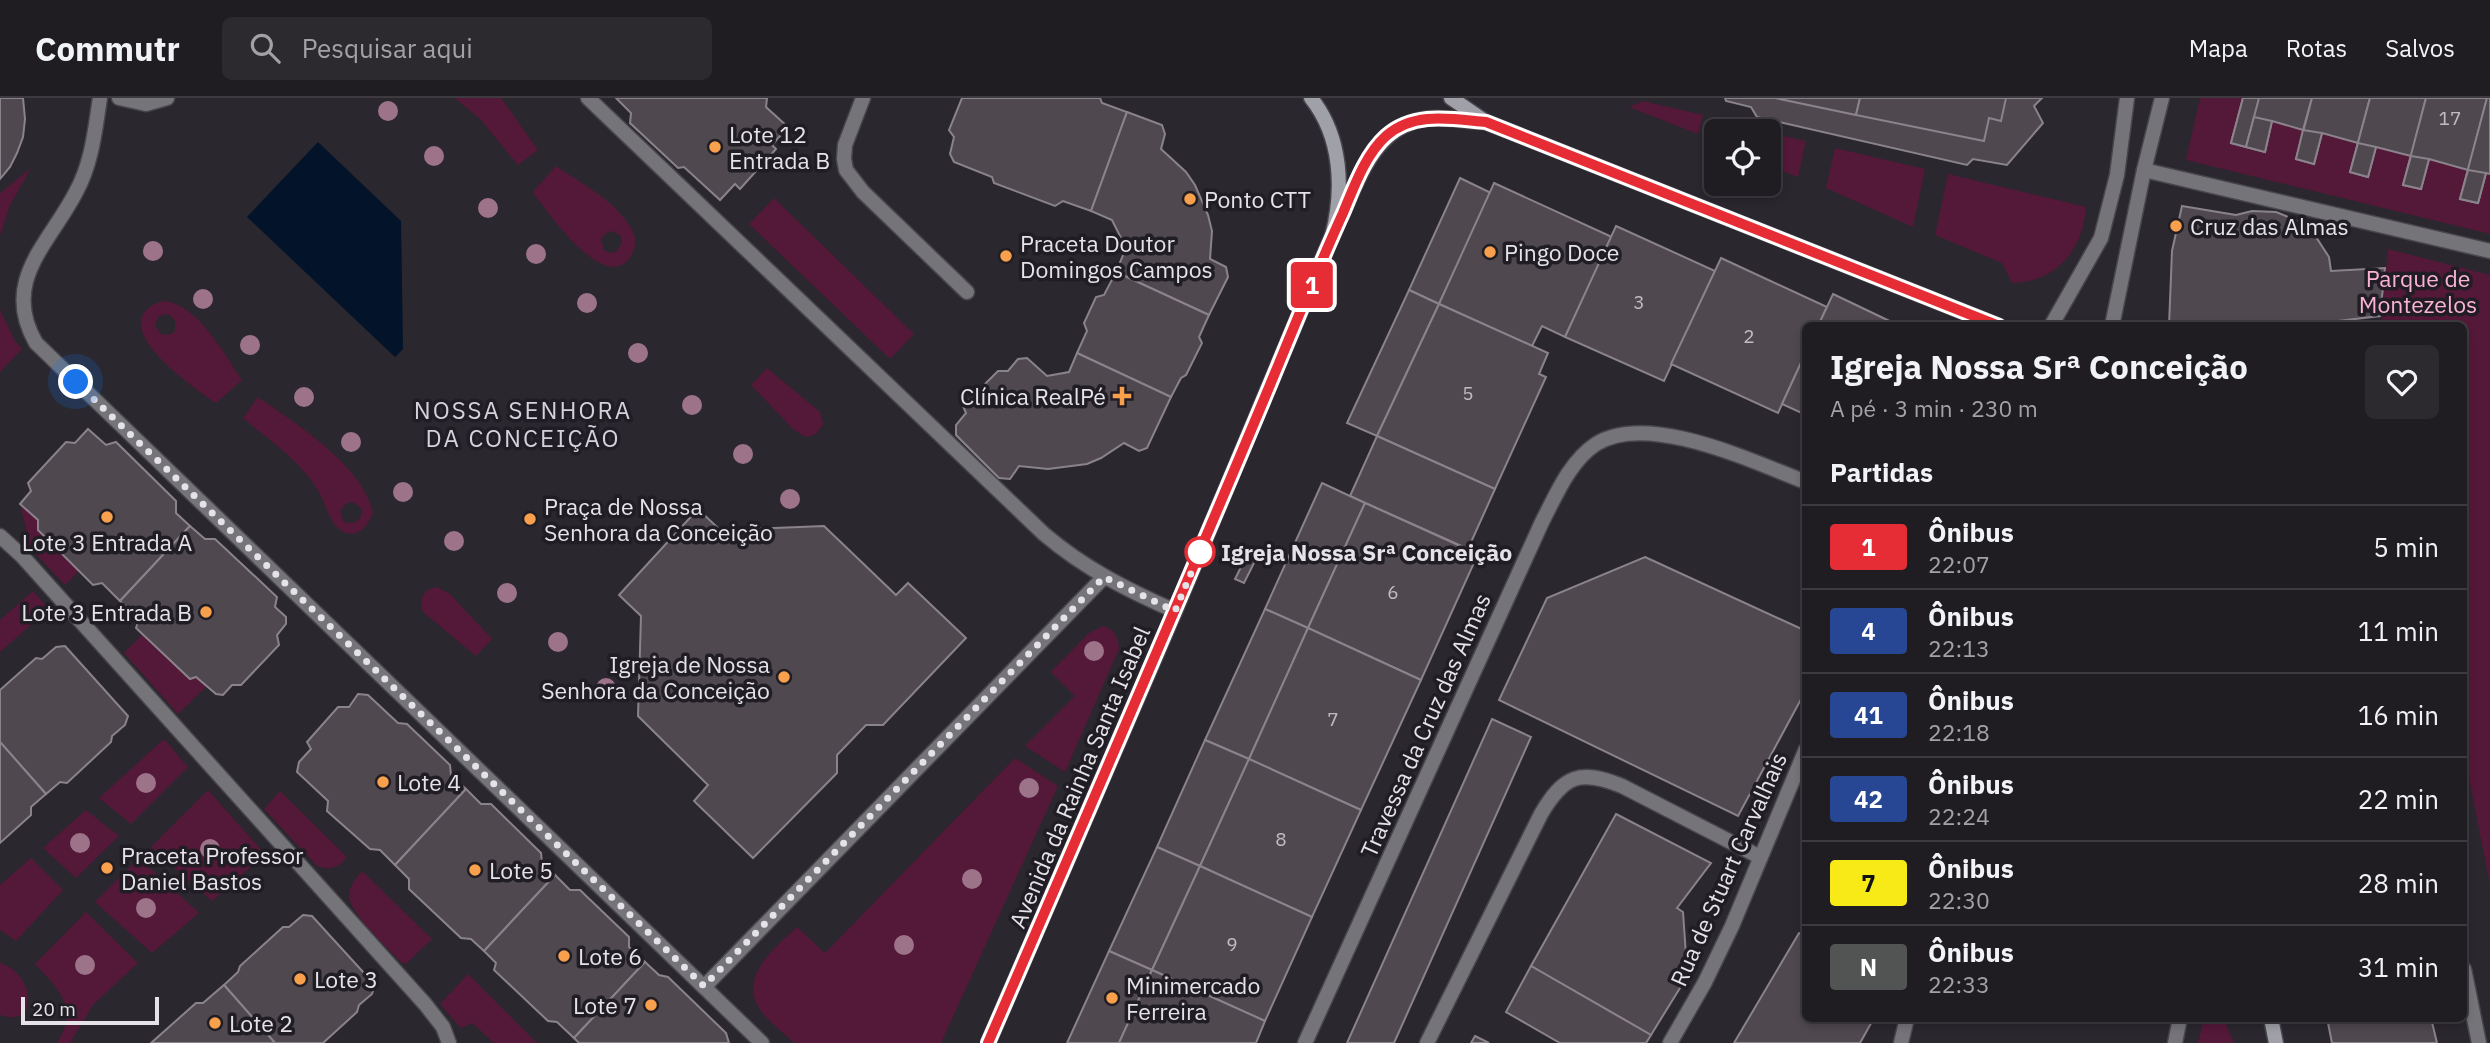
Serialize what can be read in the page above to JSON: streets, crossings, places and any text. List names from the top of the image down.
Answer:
{
  "streets": {
    "main road": ["Avenida da Rainha Santa Isabel"],
    "street": ["Travessa da Cruz das Almas", "Rua de Stuart Carvalhais"]
  },
  "districts": ["NOSSA SENHORA DA CONCEIÇÃO"],
  "parks": ["Parque de Montezelos"],
  "places": {
    "other": [
      "Lote 12 Entrada B",
      "Ponto CTT",
      "Cruz das Almas",
      "Pingo Doce",
      "Praceta Doutor Domingos Campos",
      "Lote 3 Entrada A",
      "Praça de Nossa Senhora da Conceição",
      "Igreja Nossa Srª Conceição",
      "Lote 3 Entrada B",
      "Igreja de Nossa Senhora da Conceição",
      "Lote 4",
      "Praceta Professor Daniel Bastos",
      "Lote 5",
      "Lote 6",
      "Lote 3",
      "Minimercado Ferreira",
      "Lote 7",
      "Lote 2"
    ],
    "health": ["Clínica RealPé"]
  },
  "lines": ["bus line 1"],
  "house_numbers": [
    "17",
    "3",
    "2",
    "5",
    "6",
    "7",
    "8",
    "9"
  ],
  "scale_bar": "20 m",
  "page": {
    "header": "Commutr",
    "search": "Pesquisar aqui",
    "nav": ["Mapa", "Rotas", "Salvos"],
    "on_map": "1",
    "heading": [
      ["Igreja Nossa Srª Conceição", "A pé · 3 min · 230 m"],
      "Partidas"
    ],
    "list": [
      {
        "mark": "1",
        "name": "Ônibus",
        "note": "22:07",
        "value": "5 min"
      },
      {
        "mark": "4",
        "name": "Ônibus",
        "note": "22:13",
        "value": "11 min"
      },
      {
        "mark": "41",
        "name": "Ônibus",
        "note": "22:18",
        "value": "16 min"
      },
      {
        "mark": "42",
        "name": "Ônibus",
        "note": "22:24",
        "value": "22 min"
      },
      {
        "mark": "7",
        "name": "Ônibus",
        "note": "22:30",
        "value": "28 min"
      },
      {
        "mark": "N",
        "name": "Ônibus",
        "note": "22:33",
        "value": "31 min"
      }
    ],
    "scale": "20 m"
  }
}
